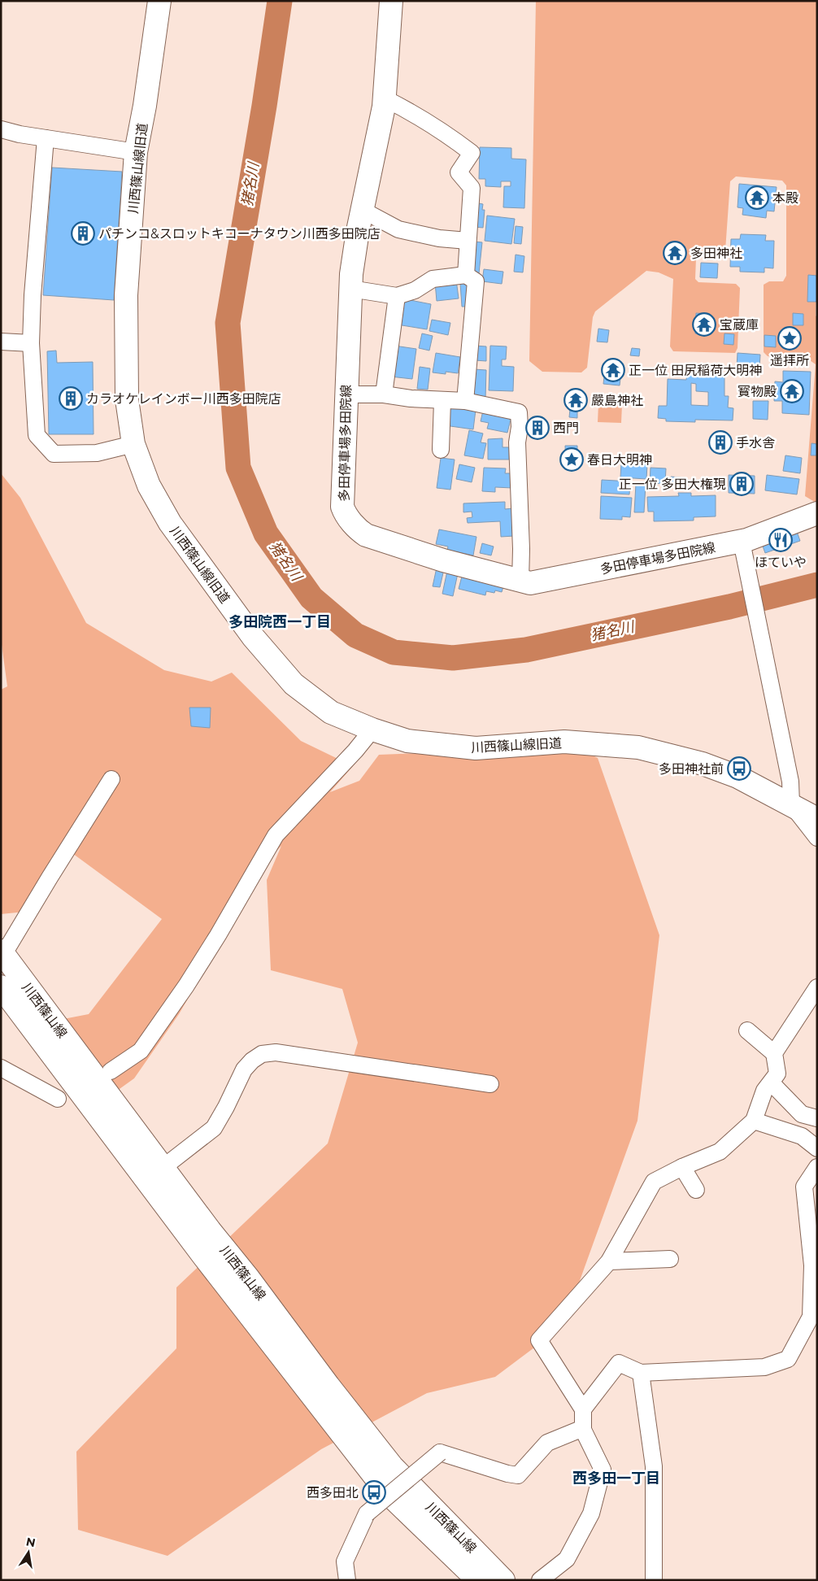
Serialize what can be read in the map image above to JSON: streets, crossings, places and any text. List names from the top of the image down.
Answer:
{
  "streets": {
    "main road": ["川西篠山線旧道", "多田停車場多田院線", "川西篠山線"]
  },
  "districts": ["多田院西一丁目", "西多田一丁目"],
  "water": ["猪名川"],
  "places": {
    "temple": [
      "本殿",
      "多田神社",
      "宝蔵庫",
      "正一位 田尻稲荷大明神",
      "寳物殿",
      "嚴島神社"
    ],
    "building": [
      "パチンコ&スロットキコーナタウン川西多田院店",
      "カラオケレインボー川西多田院店",
      "西門",
      "手水舎",
      "正一位 多田大権現"
    ],
    "place": ["遥拝所", "春日大明神"],
    "restaurant": ["ほていや"],
    "bus stop": ["多田神社前", "西多田北"]
  },
  "north": "top"
}
